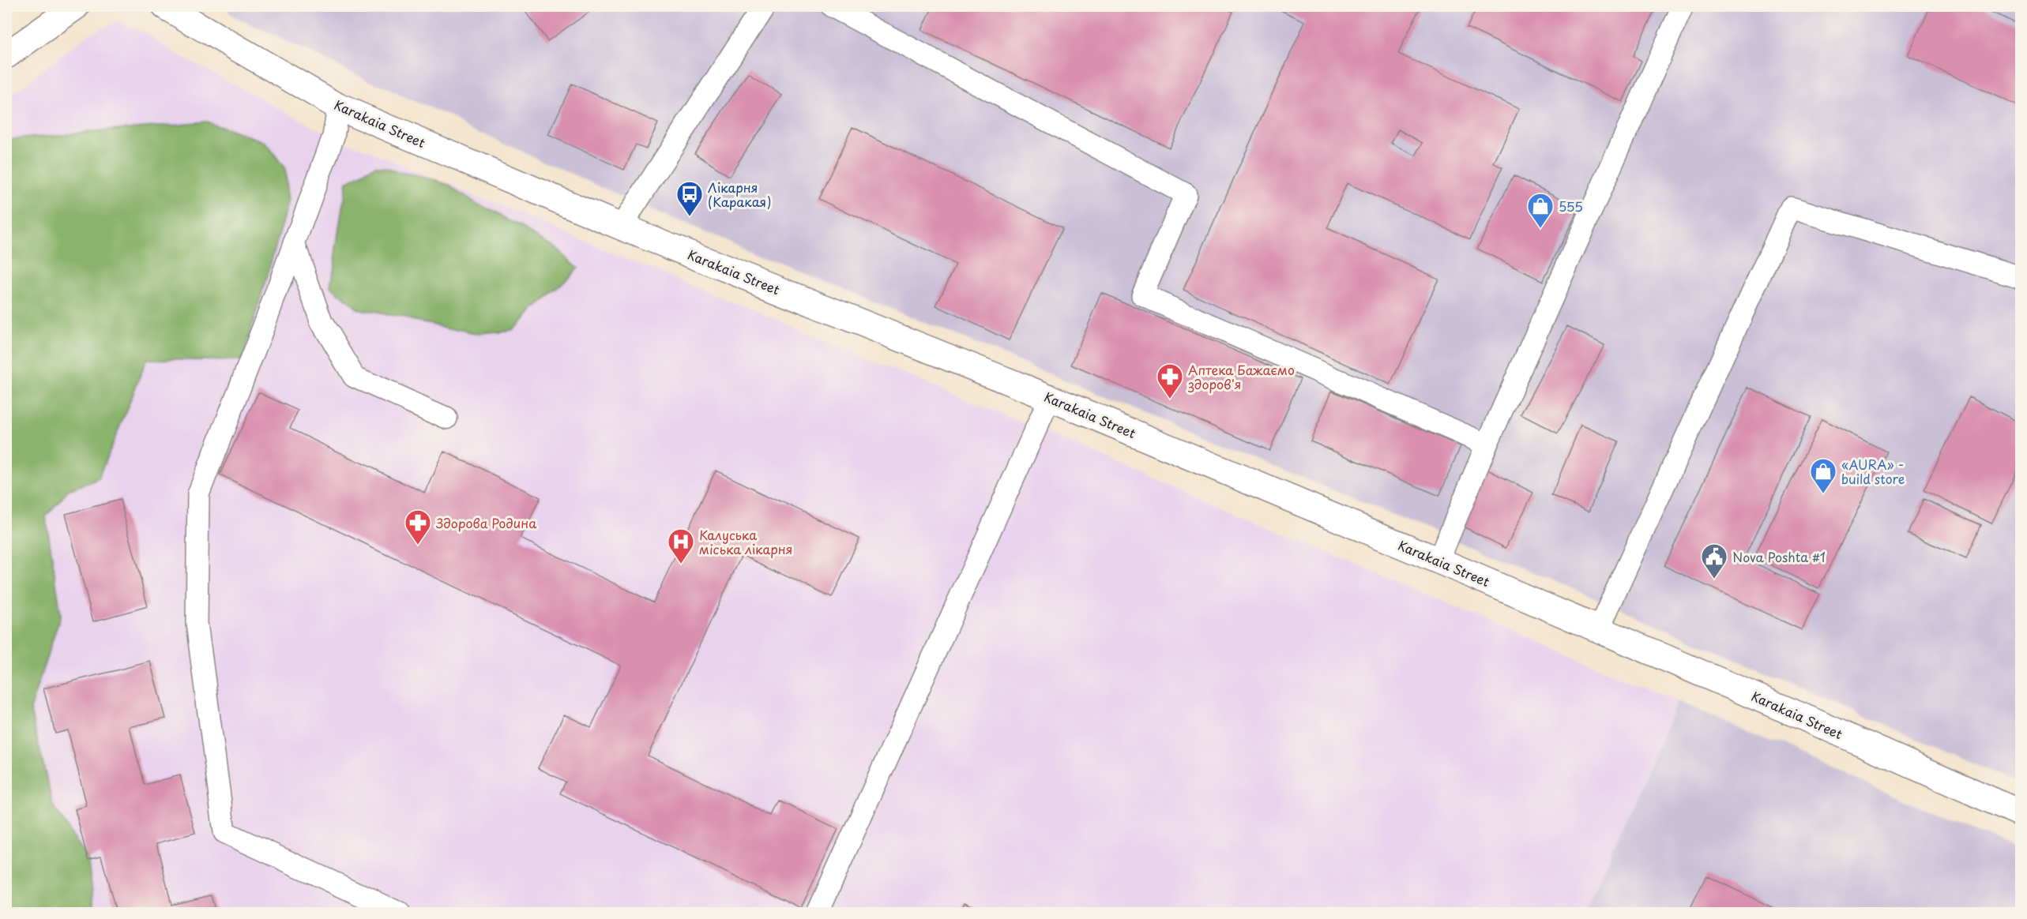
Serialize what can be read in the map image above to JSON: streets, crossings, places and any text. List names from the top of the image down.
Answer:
{
  "streets": {
    "street": ["Karakaia Street"]
  },
  "places": {
    "bus stop": ["Лікарня (Каракая)"],
    "shop": ["555", "«AURA» - build store"],
    "pharmacy": ["Аптека Бажаємо здоров'я", "Здорова Родина"],
    "hospital": ["Калуська міська лікарня"],
    "public building": ["Nova Poshta #1"]
  }
}
